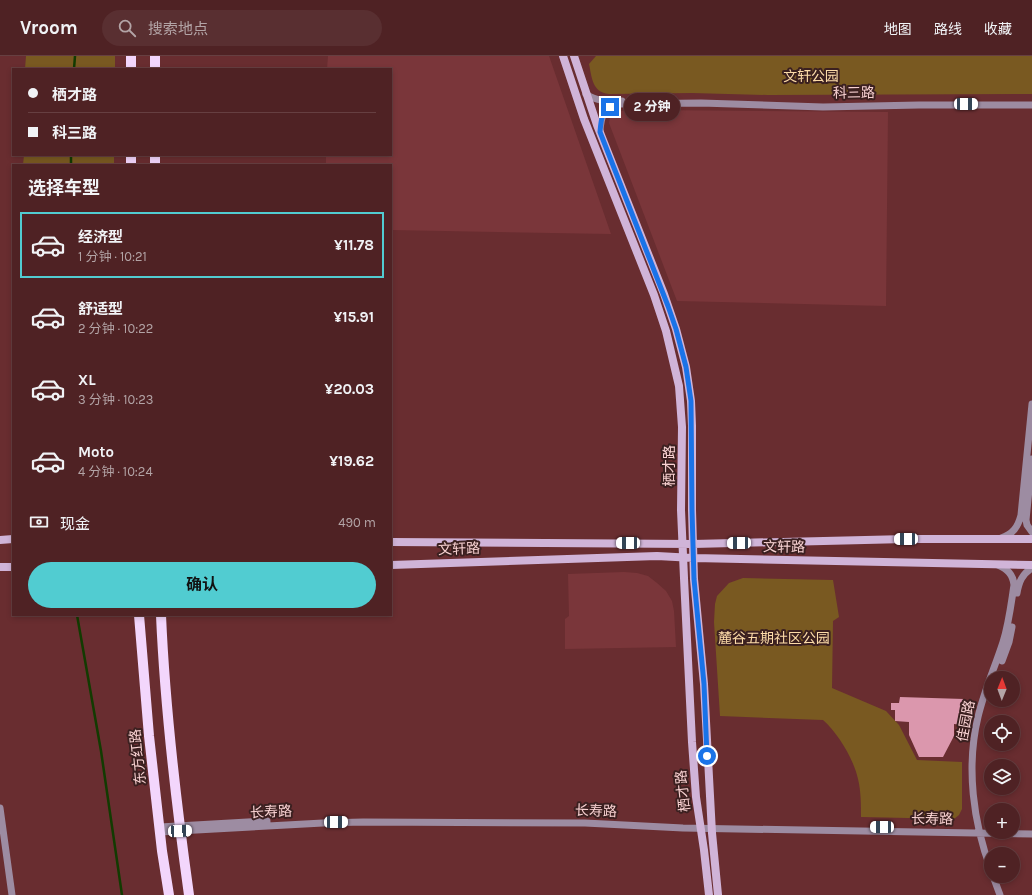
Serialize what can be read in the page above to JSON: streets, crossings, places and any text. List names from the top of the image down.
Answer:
{
  "streets": {
    "main road": ["栖才路", "文轩路", "东方红路"],
    "street": ["科三路", "佳园路", "长寿路"]
  },
  "crossings": [
    ["科三路", "栖才路"],
    ["栖才路", "文轩路"],
    ["栖才路", "长寿路"],
    ["文轩路", "佳园路"],
    ["佳园路", "长寿路"],
    ["东方红路", "长寿路"]
  ],
  "parks": ["文轩公园", "麓谷五期社区公园"],
  "north": "top",
  "page": {
    "header": "Vroom",
    "search": "搜索地点",
    "nav": ["地图", "路线", "收藏"],
    "banner": ["栖才路", "科三路"],
    "bubble": "2 分钟",
    "heading": "选择车型",
    "list": [
      {
        "name": "经济型",
        "note": "1 分钟 · 10:21",
        "value": "¥11.78"
      },
      {
        "name": "舒适型",
        "note": "2 分钟 · 10:22",
        "value": "¥15.91"
      },
      {
        "name": "XL",
        "note": "3 分钟 · 10:23",
        "value": "¥20.03"
      },
      {
        "name": "Moto",
        "note": "4 分钟 · 10:24",
        "value": "¥19.62"
      }
    ],
    "pay": ["现金", "490 m"],
    "buttons": "确认",
    "map_buttons": ["+", "−"]
  }
}
